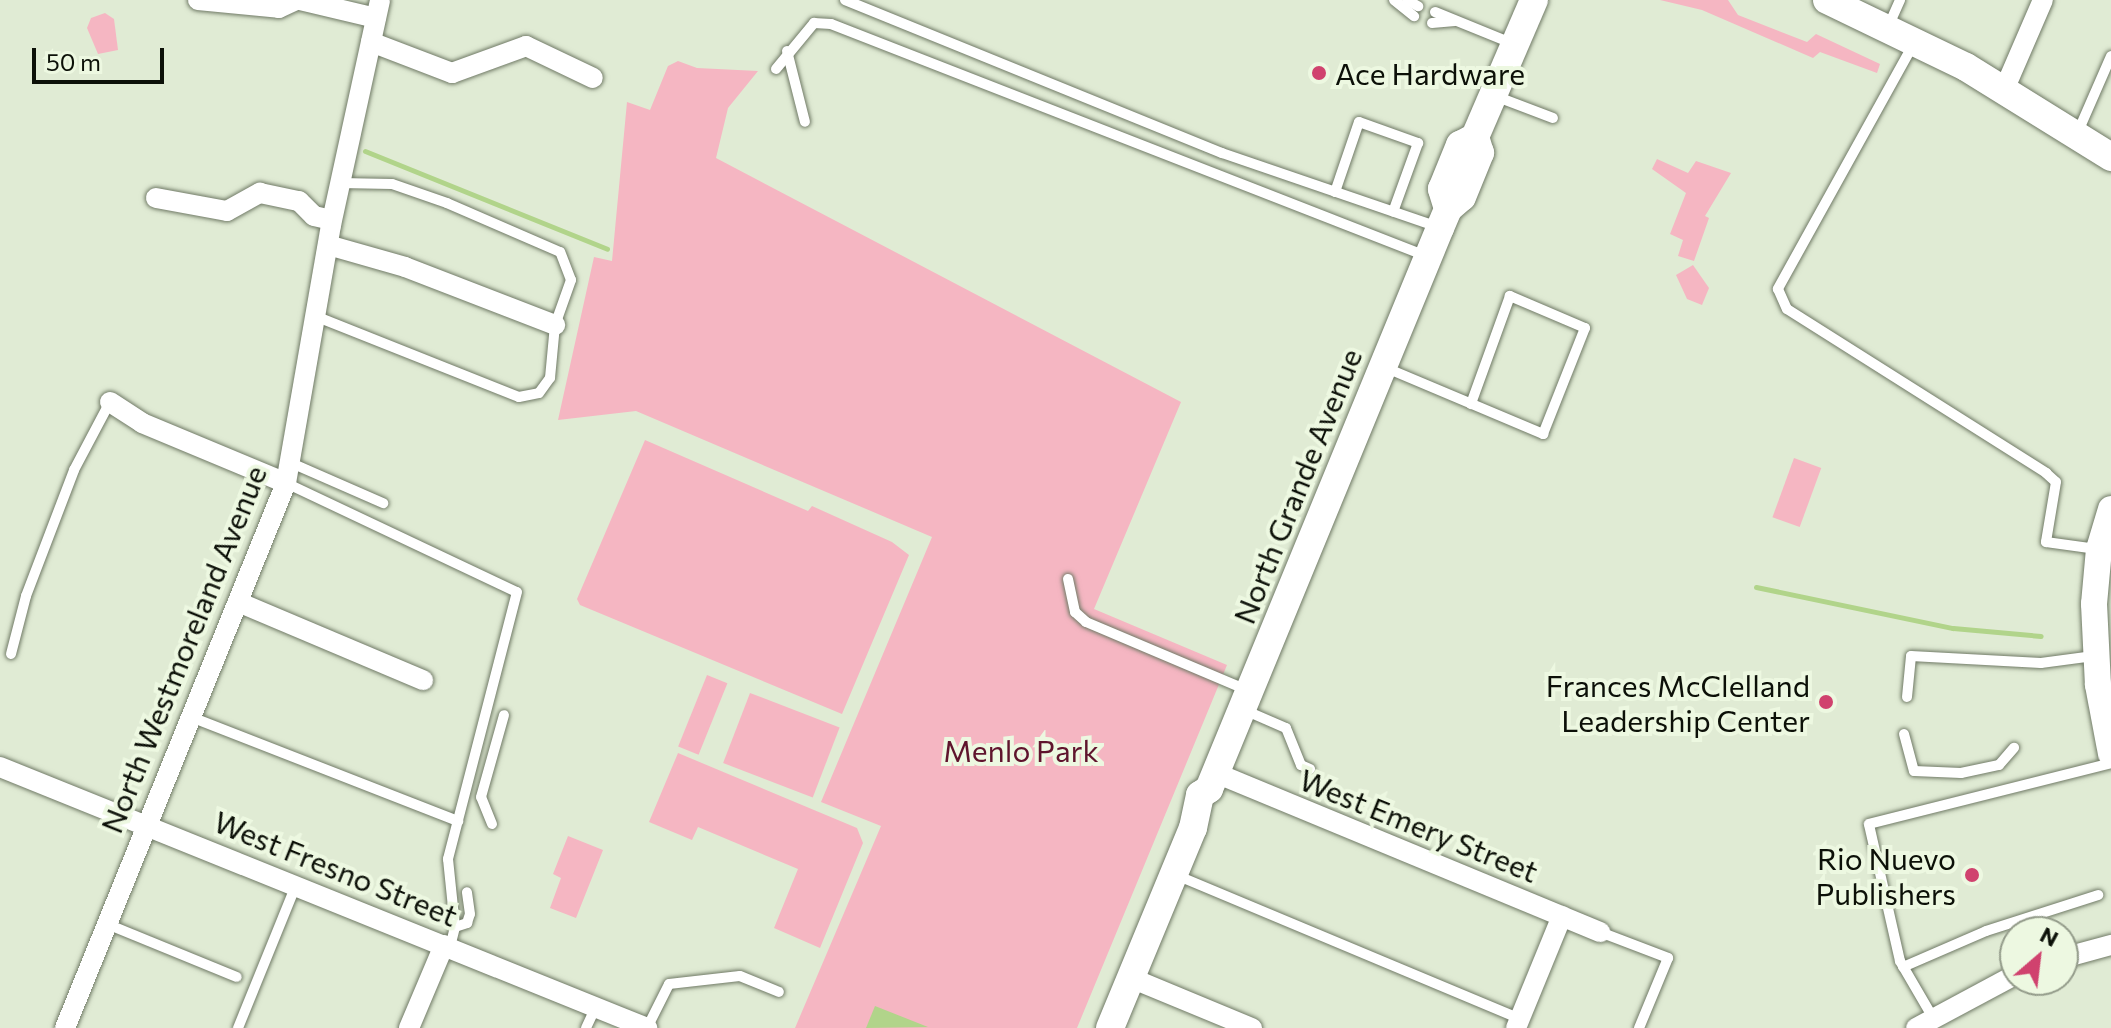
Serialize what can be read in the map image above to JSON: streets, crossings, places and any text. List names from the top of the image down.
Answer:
{
  "streets": {
    "main road": ["North Grande Avenue"],
    "street": ["North Westmoreland Avenue", "West Emery Street", "West Fresno Street"]
  },
  "crossings": [
    ["North Grande Avenue", "West Emery Street"],
    ["North Westmoreland Avenue", "West Fresno Street"]
  ],
  "parks": ["Menlo Park"],
  "places": ["Ace Hardware", "Frances McClelland Leadership Center", "Rio Nuevo Publishers"],
  "scale_bar": "50 m",
  "north": "top right"
}
